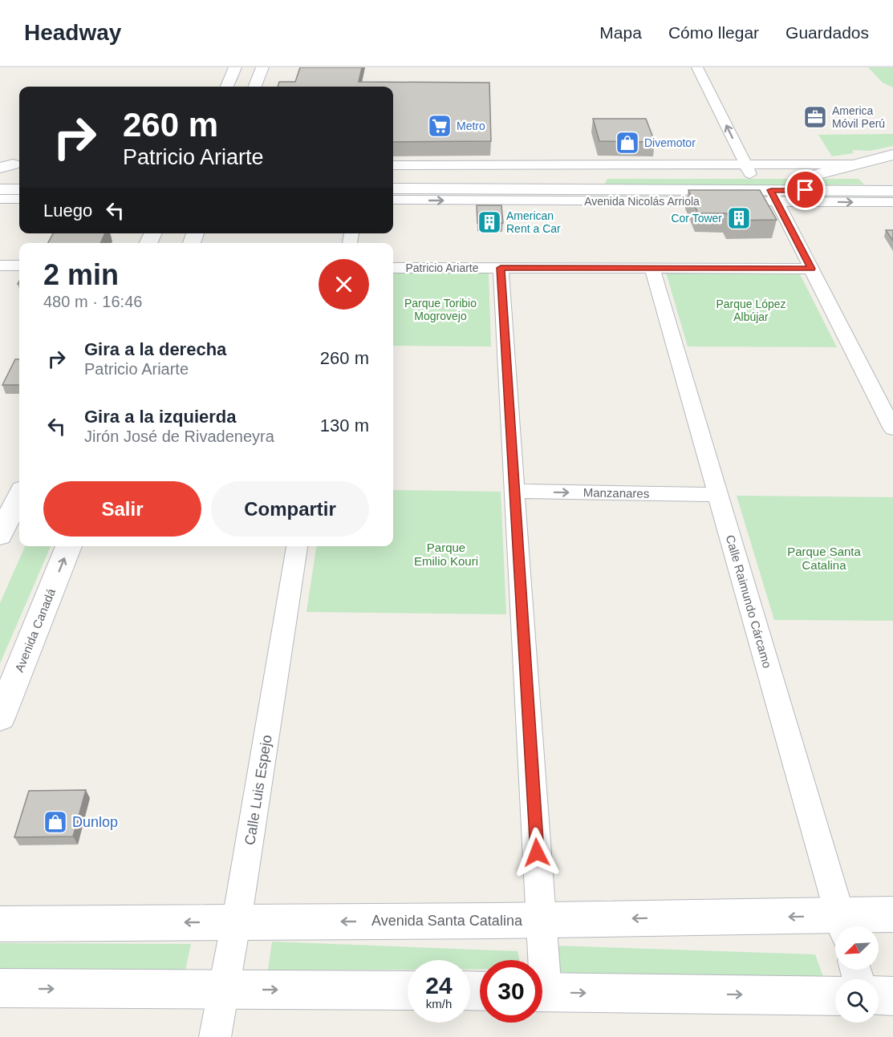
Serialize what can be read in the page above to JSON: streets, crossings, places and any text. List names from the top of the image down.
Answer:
{
  "streets": {
    "main road": ["Avenida Nicolás Arriola", "Avenida Canadá", "Avenida Santa Catalina"],
    "street": [
      "Patricio Ariarte",
      "Manzanares",
      "Calle Raimundo Cárcamo",
      "Calle Luis Espejo"
    ]
  },
  "crossings": [
    ["Patricio Ariarte", "Calle Raimundo Cárcamo"],
    ["Manzanares", "Calle Raimundo Cárcamo"],
    ["Calle Raimundo Cárcamo", "Avenida Santa Catalina"],
    ["Calle Luis Espejo", "Avenida Santa Catalina"]
  ],
  "one_way": ["Manzanares", "Avenida Canadá"],
  "parks": [
    "Parque Toribio Mogrovejo",
    "Parque López Albújar",
    "Parque Emilio Kouri",
    "Parque Santa Catalina"
  ],
  "places": {
    "office": ["America Móvil Perú"],
    "supermarket": ["Metro"],
    "shop": ["Divemotor", "Dunlop"],
    "building": ["Cor Tower", "American Rent a Car"]
  },
  "north": "bottom left",
  "page": {
    "header": "Headway",
    "nav": ["Mapa", "Cómo llegar", "Guardados"],
    "turn": ["260 m", "Patricio Ariarte"],
    "then": "Luego",
    "heading": ["2 min", "480 m · 16:46"],
    "list": [
      {
        "name": "Gira a la derecha",
        "note": "Patricio Ariarte",
        "value": "260 m"
      },
      {
        "name": "Gira a la izquierda",
        "note": "Jirón José de Rivadeneyra",
        "value": "130 m"
      }
    ],
    "buttons": ["Salir", "Compartir"],
    "speed": "24 km/h",
    "limit": "30"
  }
}
